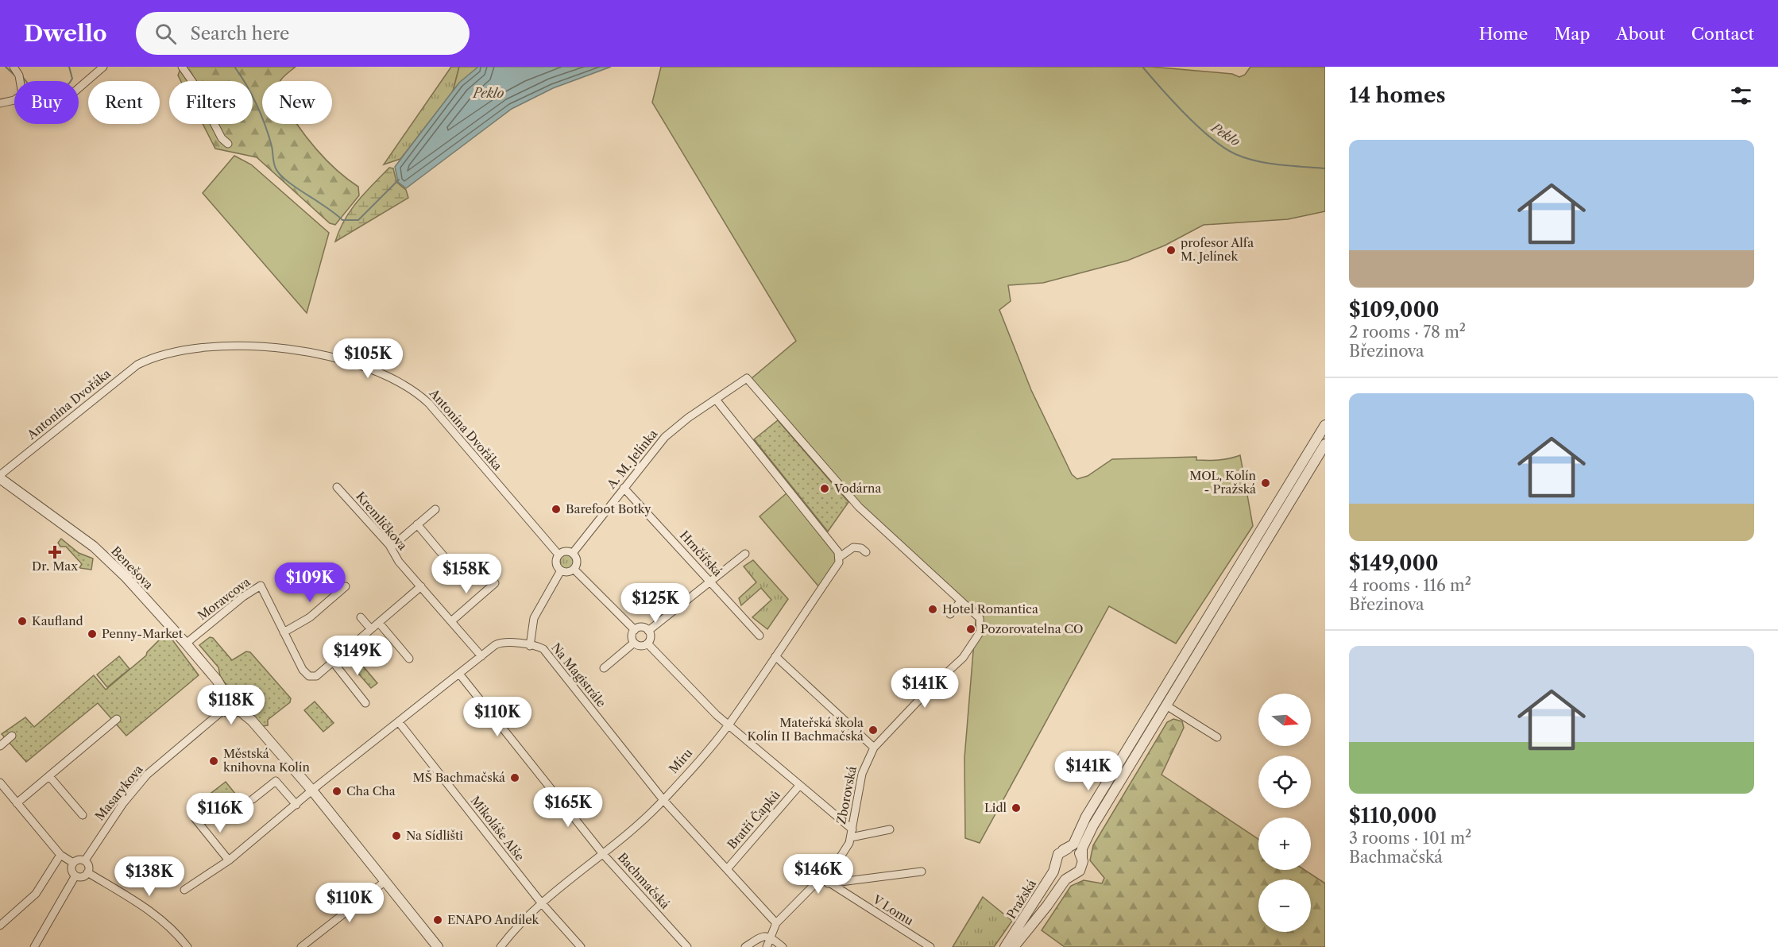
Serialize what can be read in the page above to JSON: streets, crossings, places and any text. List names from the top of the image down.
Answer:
{
  "streets": {
    "street": [
      "Antonína Dvořáka",
      "A. M. Jelínka",
      "Kremličkova",
      "Hrnčířská",
      "Benešova",
      "Moravcova",
      "Na Magistrále",
      "Míru",
      "Masarykova",
      "Zborovská",
      "Bratří Čapků",
      "Mikoláše Alše",
      "Bachmačská",
      "Pražská",
      "V Lomu"
    ]
  },
  "crossings": [
    ["Antonína Dvořáka", "A. M. Jelínka"],
    ["Antonína Dvořáka", "Benešova"],
    ["A. M. Jelínka", "Hrnčířská"],
    ["A. M. Jelínka", "Zborovská"],
    ["Kremličkova", "Moravcova"],
    ["Kremličkova", "Na Magistrále"],
    ["Benešova", "Moravcova"],
    ["Benešova", "Na Magistrále"],
    ["Benešova", "Masarykova"],
    ["Na Magistrále", "Míru"],
    ["Na Magistrále", "Zborovská"],
    ["Na Magistrále", "Bratří Čapků"],
    ["Na Magistrále", "Mikoláše Alše"],
    ["Na Magistrále", "Bachmačská"],
    ["Míru", "Mikoláše Alše"],
    ["Míru", "Bachmačská"],
    ["Zborovská", "V Lomu"]
  ],
  "water": ["Peklo"],
  "places": {
    "other": [
      "profesor Alfa M. Jelínek",
      "MOL, Kolín - Pražská",
      "Vodárna",
      "Barefoot Botky",
      "Hotel Romantica",
      "Kaufland",
      "Pozorovatelna CO",
      "Penny-Market",
      "Mateřská škola Kolín II Bachmačská",
      "Městská knihovna Kolín",
      "MŠ Bachmačská",
      "Cha Cha",
      "Lidl",
      "Na Sídlišti",
      "ENAPO Andílek"
    ],
    "health": ["Dr. Max"]
  },
  "north": "right",
  "page": {
    "header": "Dwello",
    "search": "Search here",
    "nav": [
      "Home",
      "Map",
      "About",
      "Contact"
    ],
    "heading": "14 homes",
    "chip": [
      "Buy",
      "Rent",
      "Filters",
      "New"
    ],
    "list": [
      {
        "name": "$109,000",
        "note": "2 rooms · 78 m² · Březinova"
      },
      {
        "name": "$149,000",
        "note": "4 rooms · 116 m² · Březinova"
      },
      {
        "name": "$110,000",
        "note": "3 rooms · 101 m² · Bachmačská"
      }
    ],
    "price": [
      "$105K",
      "$158K",
      "$109K",
      "$125K",
      "$149K",
      "$141K",
      "$118K",
      "$110K",
      "$141K",
      "$165K",
      "$116K",
      "$146K",
      "$138K",
      "$110K"
    ],
    "map_buttons": ["+", "−"]
  }
}
